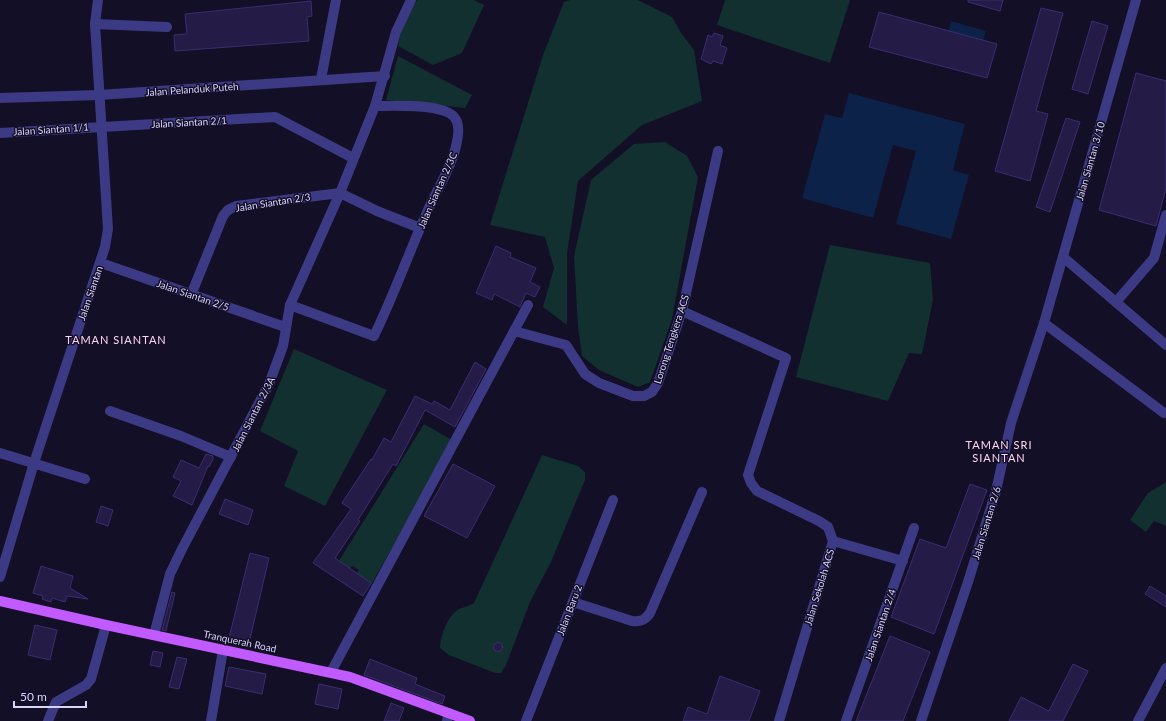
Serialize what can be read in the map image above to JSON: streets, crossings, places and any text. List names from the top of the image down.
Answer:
{
  "streets": {
    "main road": ["Tranquerah Road"],
    "street": [
      "Jalan Pelanduk Puteh",
      "Jalan Siantan 2/1",
      "Jalan Siantan 1/1",
      "Jalan Siantan 3/10",
      "Jalan Siantan 2/3C",
      "Jalan Siantan 2/3",
      "Jalan Siantan",
      "Jalan Siantan 2/5",
      "Lorong Tengkera ACS",
      "Jalan Siantan 2/3A",
      "Jalan Siantan 2/6",
      "Jalan Sekolah ACS",
      "Jalan Baru 2",
      "Jalan Siantan 2/4"
    ]
  },
  "crossings": [
    ["Jalan Pelanduk Puteh", "Jalan Siantan"],
    ["Jalan Pelanduk Puteh", "Jalan Siantan 2/3A"],
    ["Jalan Siantan 2/1", "Jalan Siantan 1/1"],
    ["Jalan Siantan 2/1", "Jalan Siantan"],
    ["Jalan Siantan 2/1", "Jalan Siantan 2/3A"],
    ["Jalan Siantan 1/1", "Jalan Siantan"],
    ["Jalan Siantan 3/10", "Jalan Siantan 2/6"],
    ["Jalan Siantan 2/3C", "Jalan Siantan 2/3A"],
    ["Jalan Siantan 2/3", "Jalan Siantan 2/5"],
    ["Jalan Siantan 2/3", "Jalan Siantan 2/3A"],
    ["Jalan Siantan", "Jalan Siantan 2/5"],
    ["Jalan Siantan 2/5", "Jalan Siantan 2/3A"],
    ["Lorong Tengkera ACS", "Jalan Sekolah ACS"],
    ["Jalan Siantan 2/3A", "Tranquerah Road"]
  ],
  "districts": ["TAMAN SIANTAN", "TAMAN SRI SIANTAN"],
  "scale_bar": "50 m"
}
